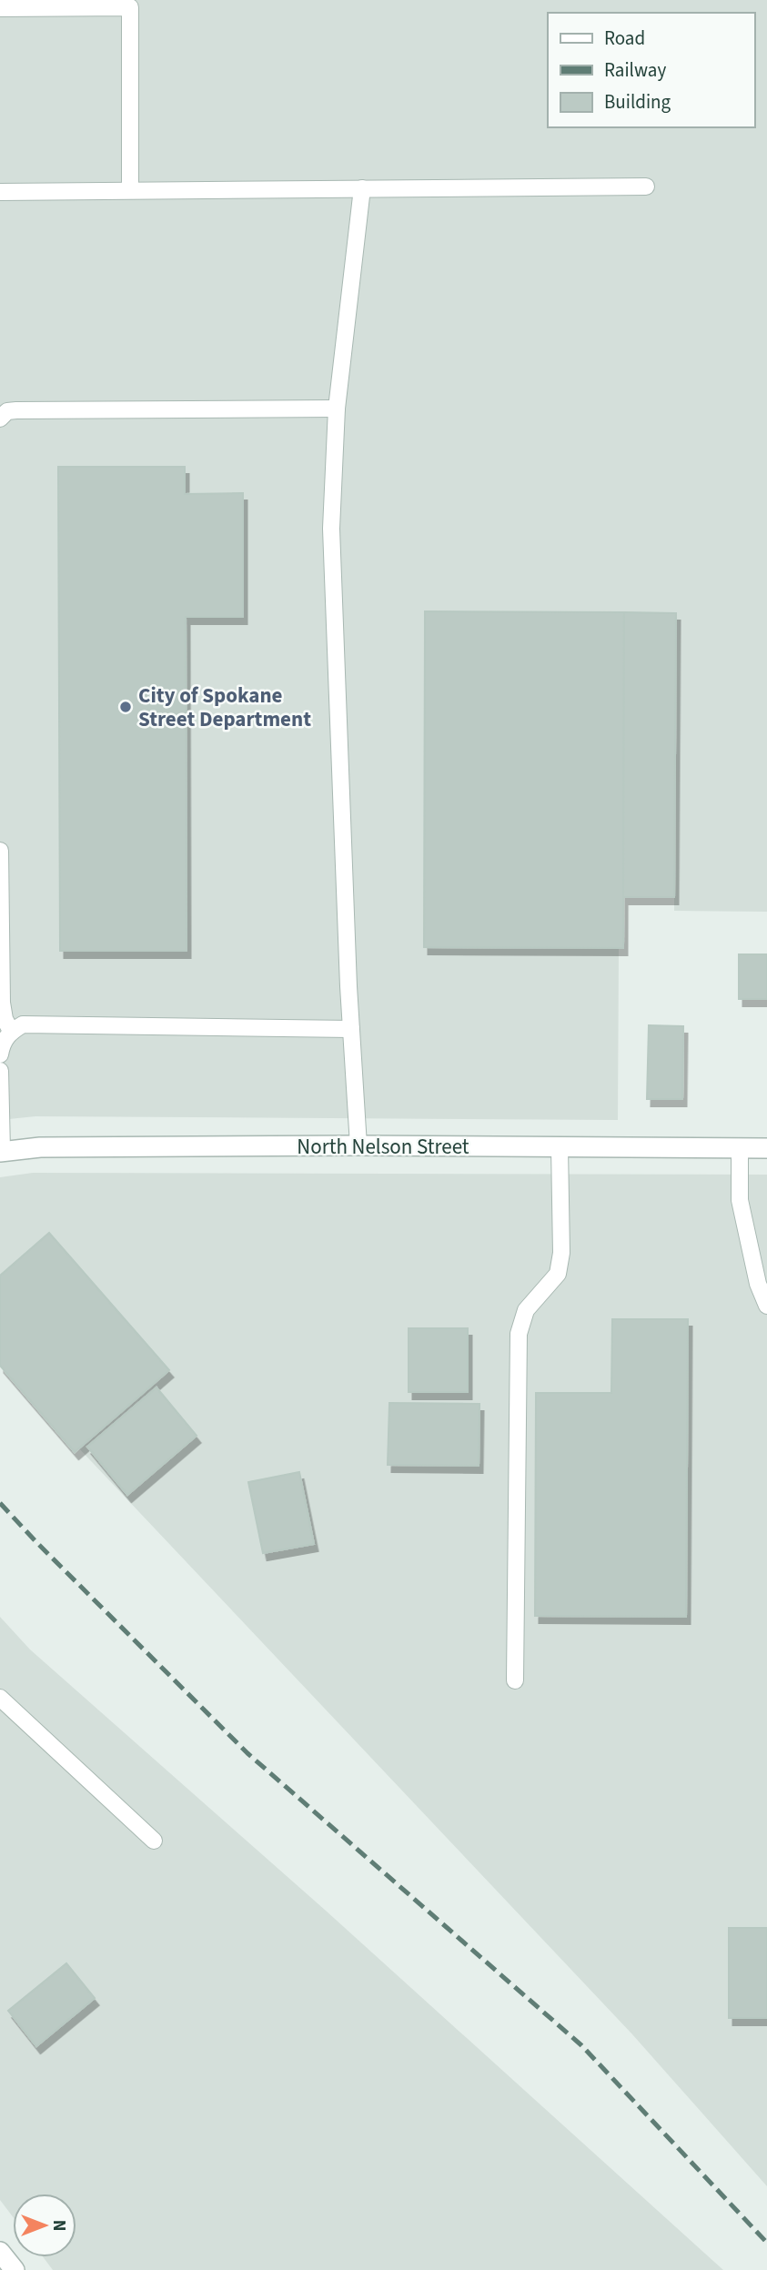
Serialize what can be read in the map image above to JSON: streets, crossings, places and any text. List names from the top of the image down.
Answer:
{
  "streets": {
    "street": ["North Nelson Street"]
  },
  "places": ["City of Spokane Street Department"],
  "legend": ["Road", "Railway", "Building"],
  "north": "right"
}
